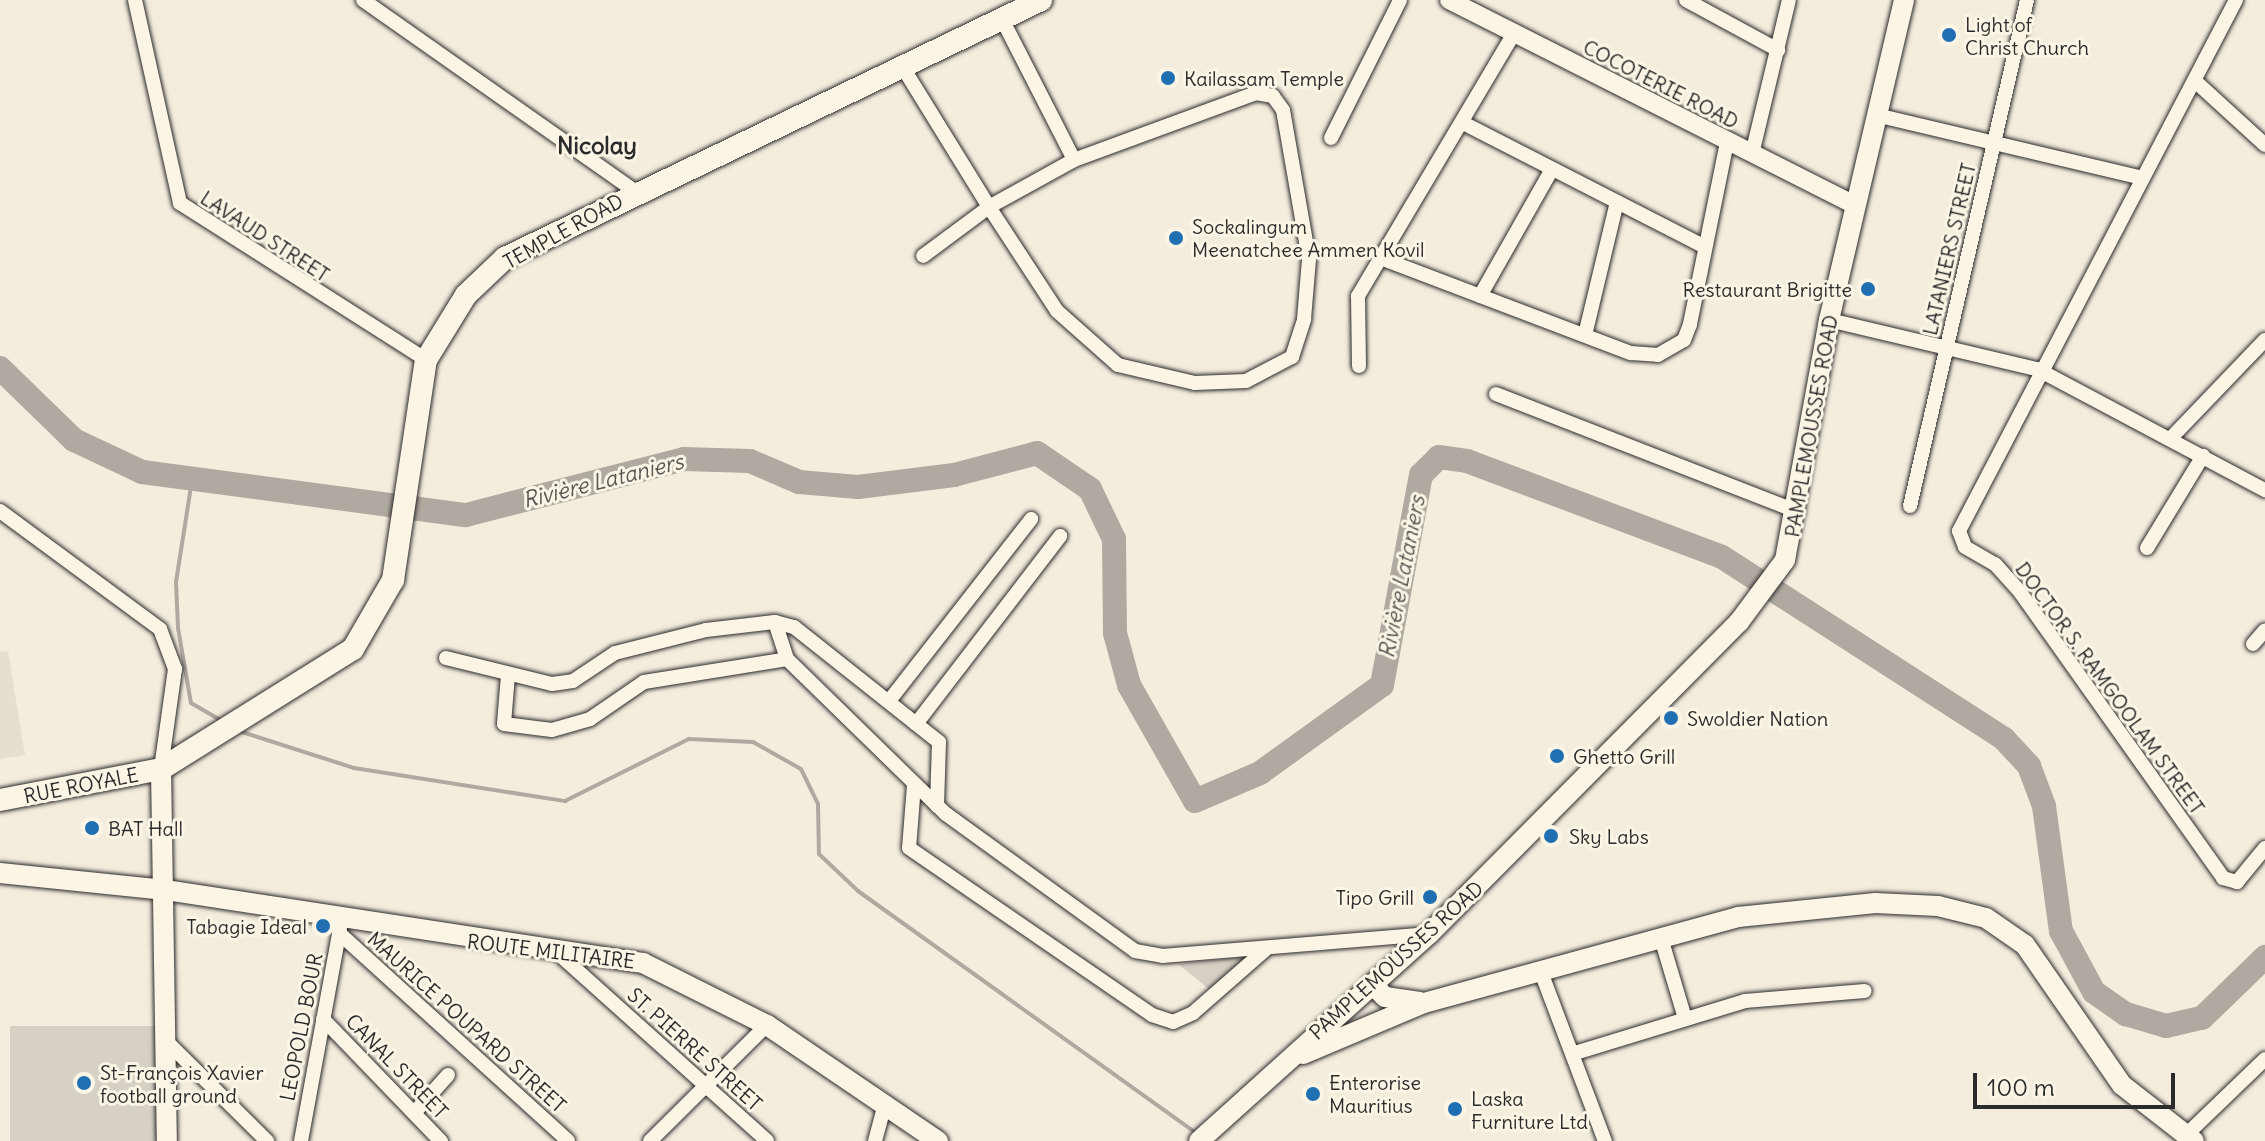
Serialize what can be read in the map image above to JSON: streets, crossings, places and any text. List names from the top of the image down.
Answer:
{
  "streets": {
    "main road": [
      "TEMPLE ROAD",
      "PAMPLEMOUSSES ROAD",
      "RUE ROYALE",
      "ROUTE MILITAIRE"
    ],
    "street": [
      "COCOTERIE ROAD",
      "LAVAUD STREET",
      "LATANIERS STREET",
      "DOCTOR S. RAMGOOLAM STREET",
      "MAURICE POUPARD STREET",
      "LEOPOLD BOUR",
      "ST. PIERRE STREET",
      "CANAL STREET"
    ]
  },
  "crossings": [
    ["COCOTERIE ROAD", "PAMPLEMOUSSES ROAD"],
    ["TEMPLE ROAD", "LAVAUD STREET"],
    ["TEMPLE ROAD", "RUE ROYALE"],
    ["ROUTE MILITAIRE", "MAURICE POUPARD STREET"],
    ["ROUTE MILITAIRE", "LEOPOLD BOUR"],
    ["ROUTE MILITAIRE", "ST. PIERRE STREET"],
    ["MAURICE POUPARD STREET", "LEOPOLD BOUR"],
    ["LEOPOLD BOUR", "CANAL STREET"]
  ],
  "districts": ["Nicolay"],
  "water": ["Rivière Lataniers"],
  "places": [
    "Light of Christ Church",
    "Kailassam Temple",
    "Sockalingum Meenatchee Ammen Kovil",
    "Restaurant Brigitte",
    "Swoldier Nation",
    "Ghetto Grill",
    "BAT Hall",
    "Sky Labs",
    "Tipo Grill",
    "Tabagie Ideal",
    "St-François Xavier football ground",
    "Enterorise Mauritius",
    "Laska Furniture Ltd"
  ],
  "scale_bar": "100 m"
}
